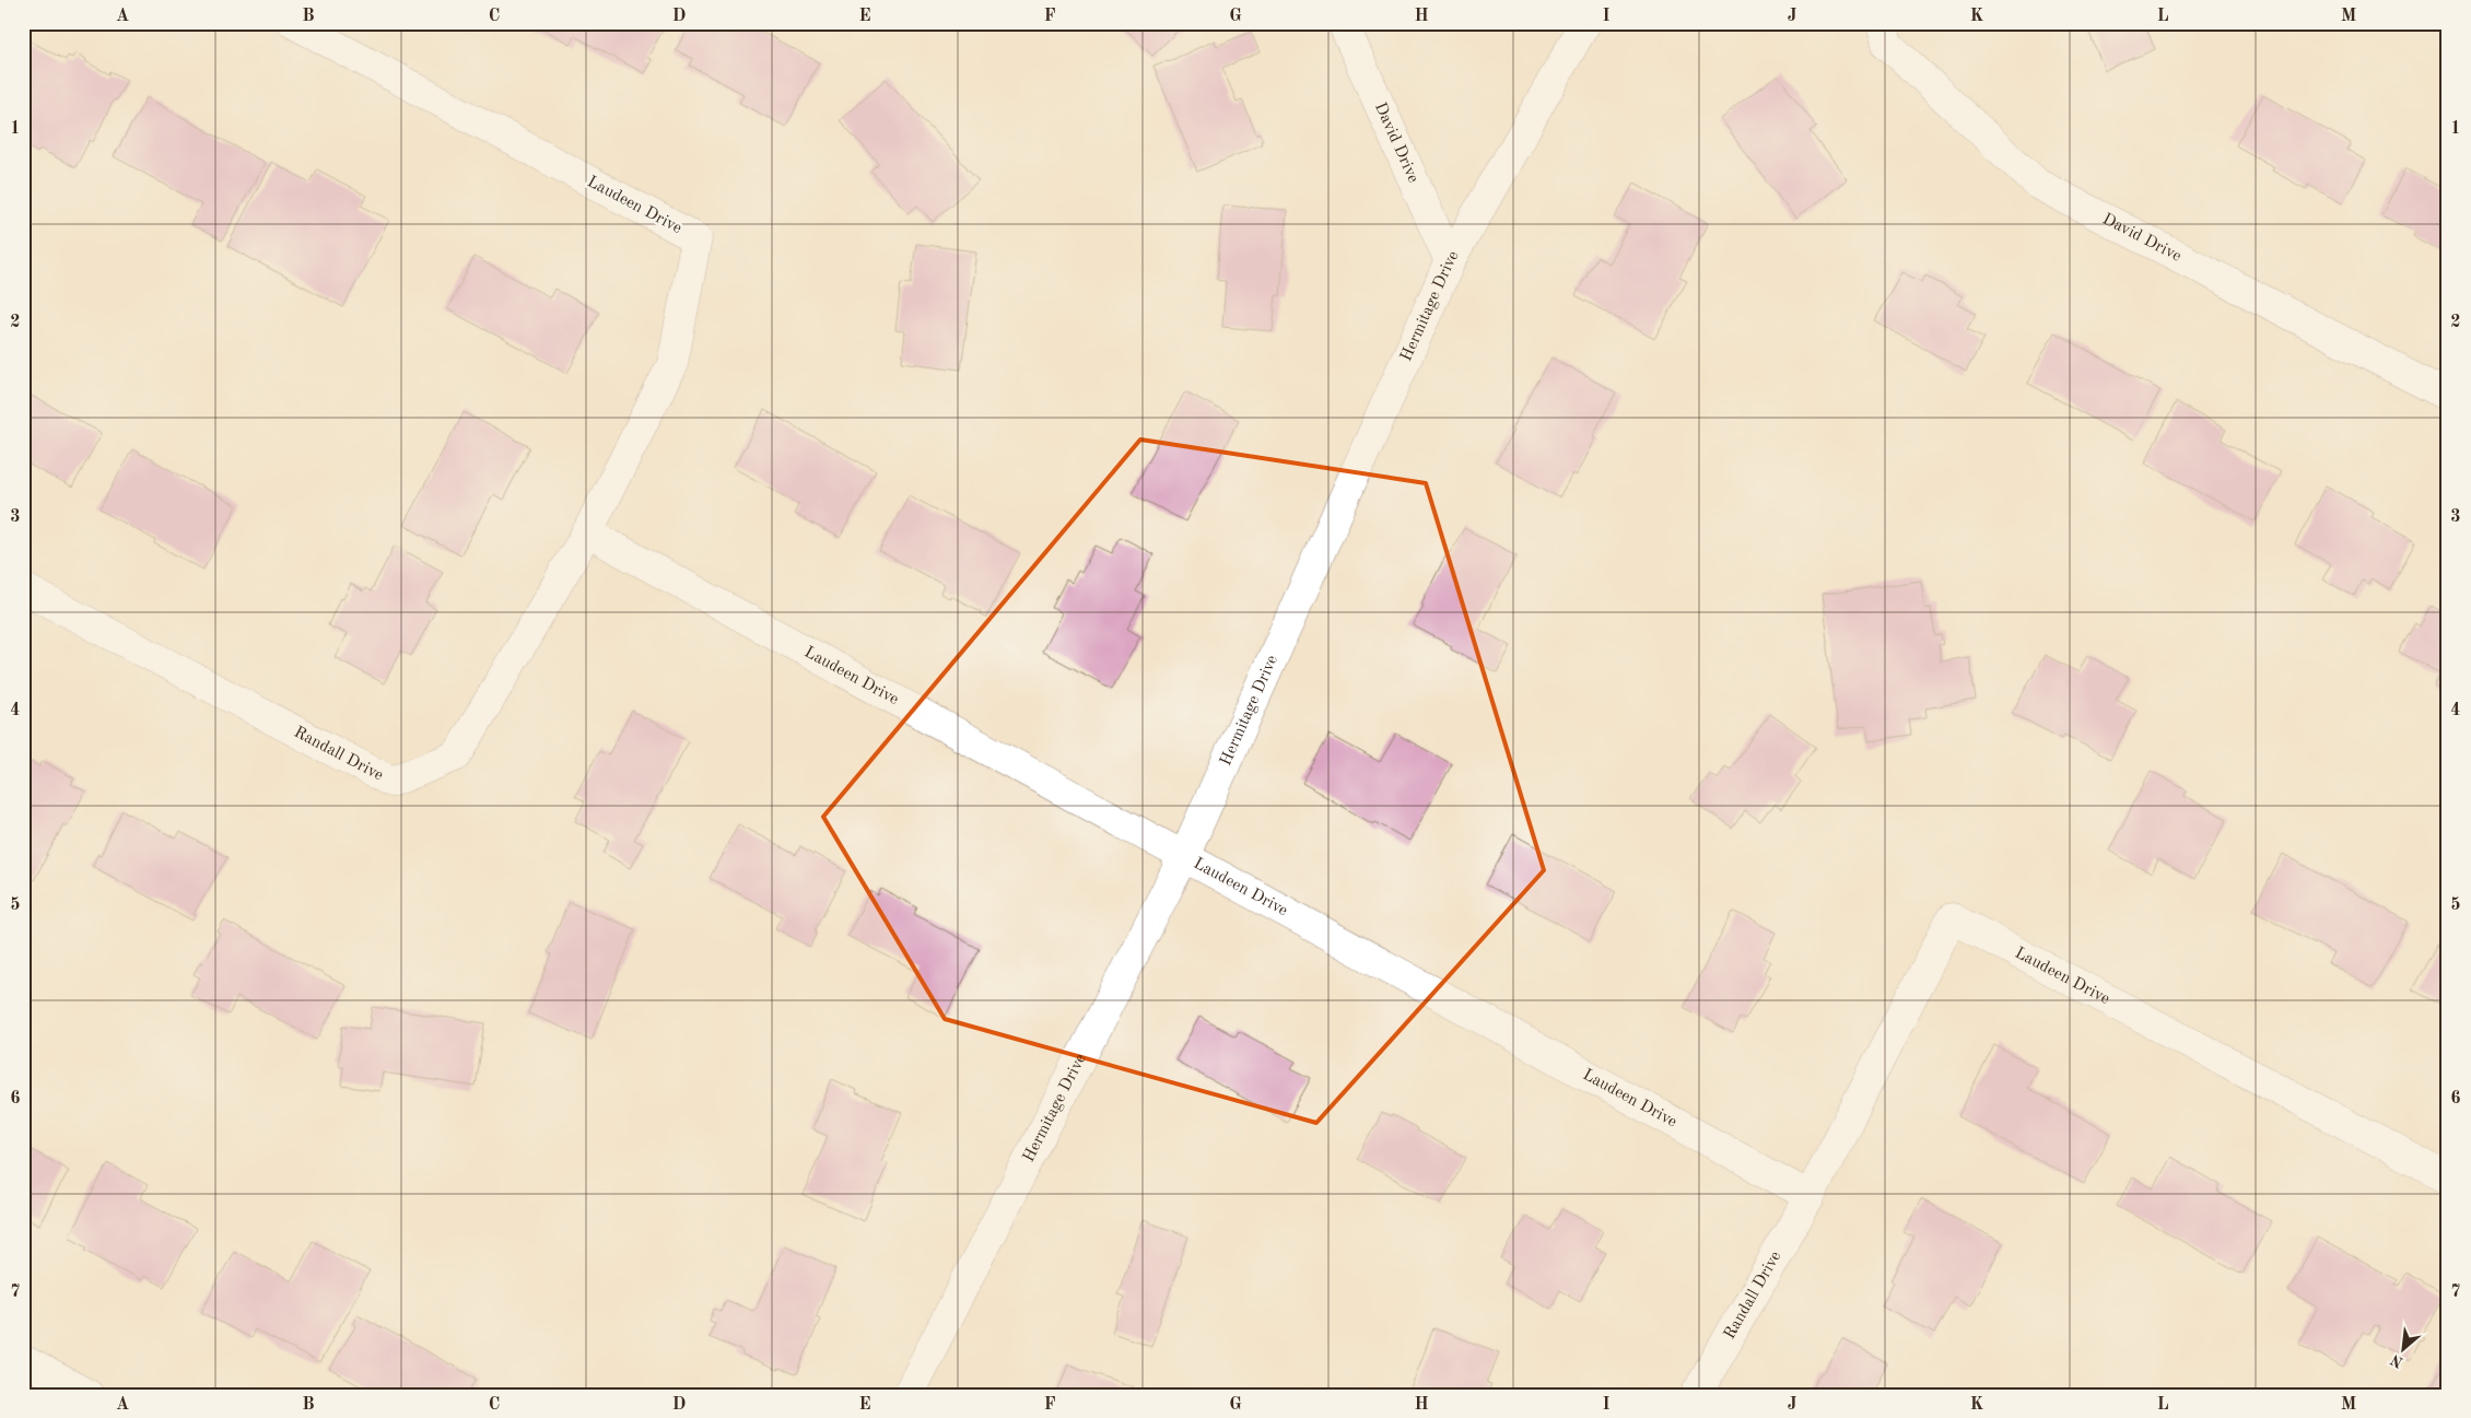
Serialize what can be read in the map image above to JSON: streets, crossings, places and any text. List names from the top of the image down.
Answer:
{
  "streets": {
    "street": [
      "David Drive",
      "Laudeen Drive",
      "Hermitage Drive",
      "Randall Drive"
    ]
  },
  "crossings": [
    ["David Drive", "Hermitage Drive"],
    ["Laudeen Drive", "Hermitage Drive"],
    ["Laudeen Drive", "Randall Drive"]
  ],
  "north": "bottom left",
  "grid": {
    "columns": [
      "A",
      "B",
      "C",
      "D",
      "E",
      "F",
      "G",
      "H",
      "I",
      "J",
      "K",
      "L",
      "M"
    ],
    "rows": [
      "1",
      "2",
      "3",
      "4",
      "5",
      "6",
      "7"
    ]
  }
}
